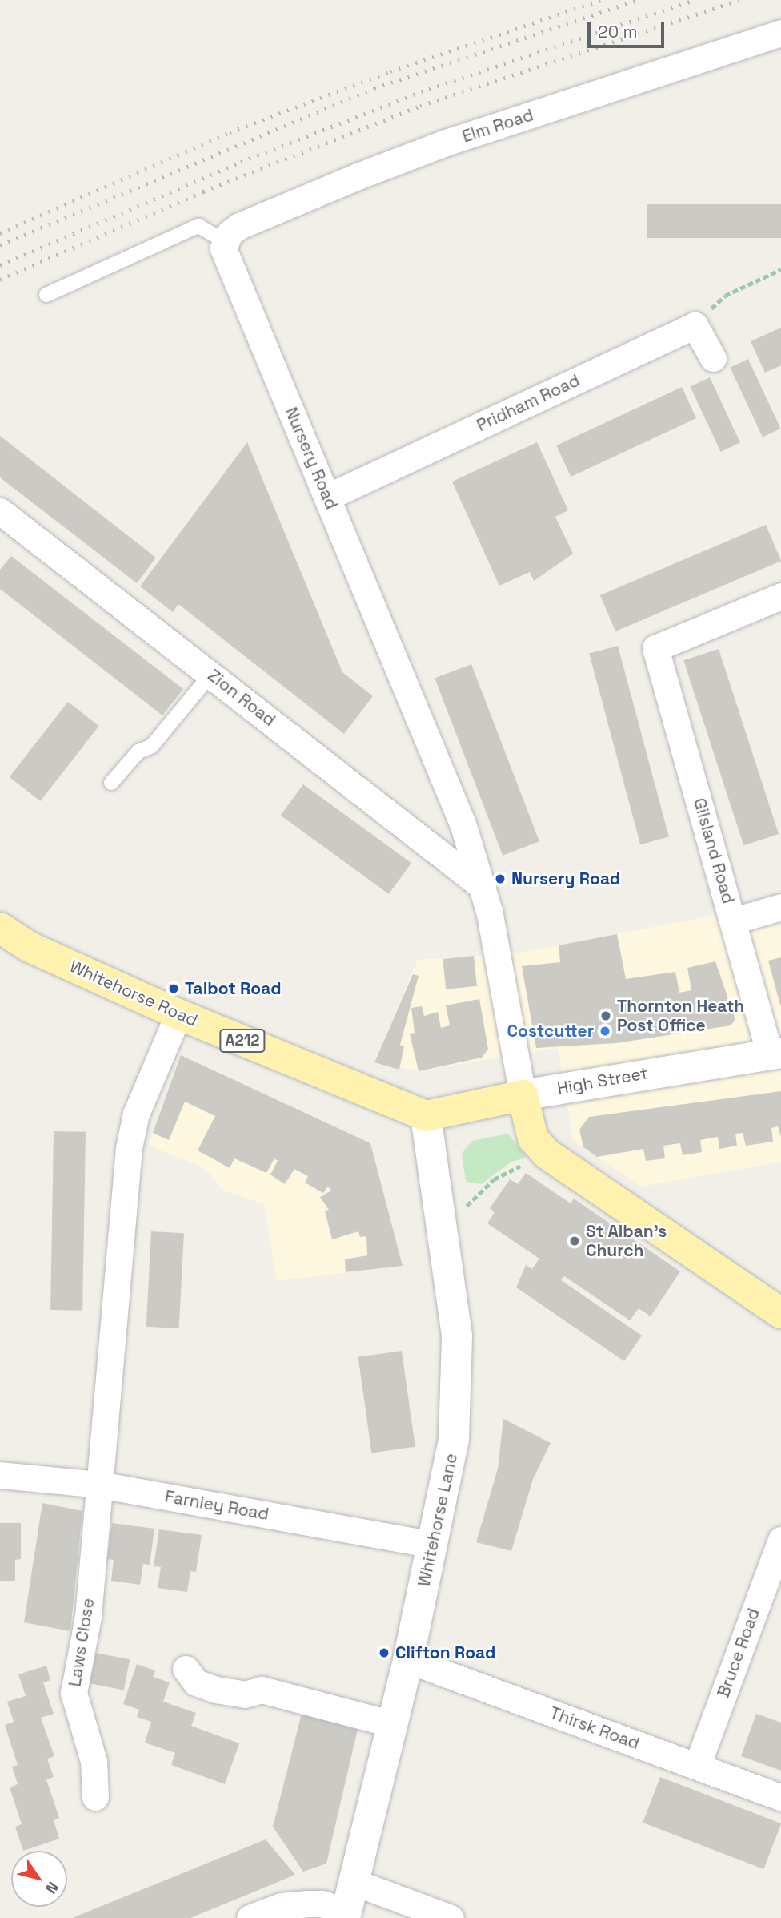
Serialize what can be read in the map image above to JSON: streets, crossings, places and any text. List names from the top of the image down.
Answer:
{
  "streets": {
    "main road": [
      "Whitehorse Road",
      "A212",
      "High Street",
      "Whitehorse Lane"
    ],
    "street": [
      "Elm Road",
      "Pridham Road",
      "Nursery Road",
      "Zion Road",
      "Gilsland Road",
      "Farnley Road",
      "Laws Close",
      "Bruce Road",
      "Thirsk Road"
    ]
  },
  "crossings": [
    ["Elm Road", "Nursery Road"],
    ["Pridham Road", "Nursery Road"],
    ["Nursery Road", "Zion Road"],
    ["Nursery Road", "High Street"],
    ["Gilsland Road", "High Street"],
    ["Whitehorse Road", "High Street"],
    ["Whitehorse Road", "Whitehorse Lane"],
    ["High Street", "Whitehorse Lane"],
    ["Farnley Road", "Whitehorse Lane"],
    ["Farnley Road", "Laws Close"],
    ["Whitehorse Lane", "Thirsk Road"],
    ["Bruce Road", "Thirsk Road"]
  ],
  "places": [
    "Nursery Road",
    "Talbot Road",
    "Thornton Heath Post Office",
    "Costcutter",
    "St Alban's Church",
    "Clifton Road"
  ],
  "scale_bar": "20 m",
  "north": "bottom right"
}
